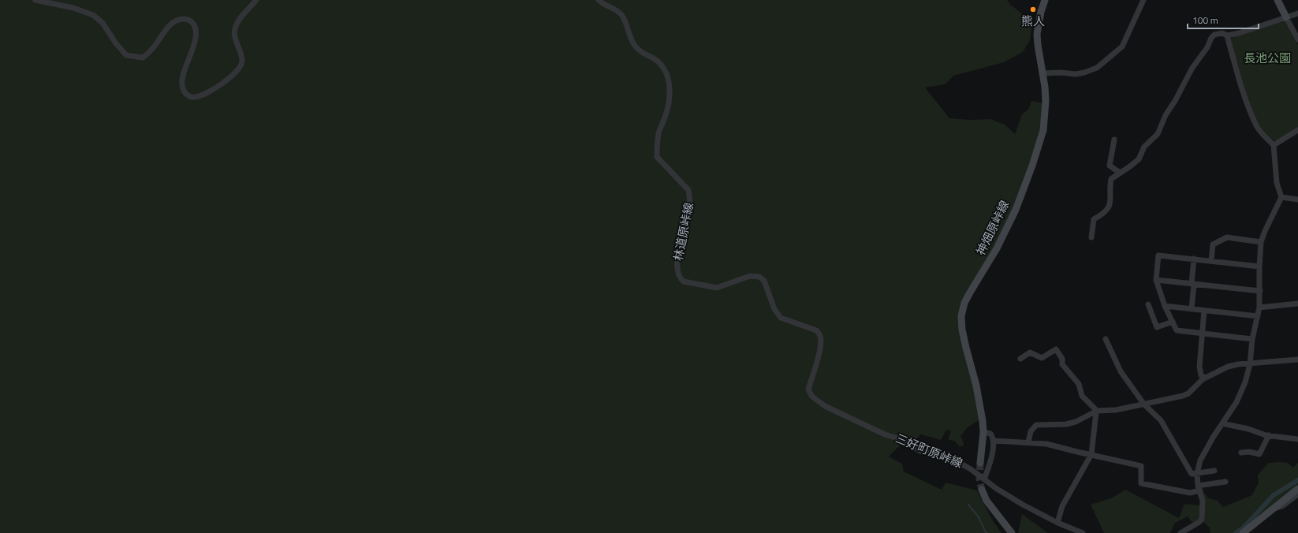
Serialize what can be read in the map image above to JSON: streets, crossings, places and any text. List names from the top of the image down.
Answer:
{
  "streets": {
    "street": ["神畑原峠線", "林道原峠線", "三好町原峠線"]
  },
  "crossings": [
    ["林道原峠線", "三好町原峠線"]
  ],
  "parks": ["長池公園"],
  "places": ["熊人"],
  "scale_bar": "100 m"
}
